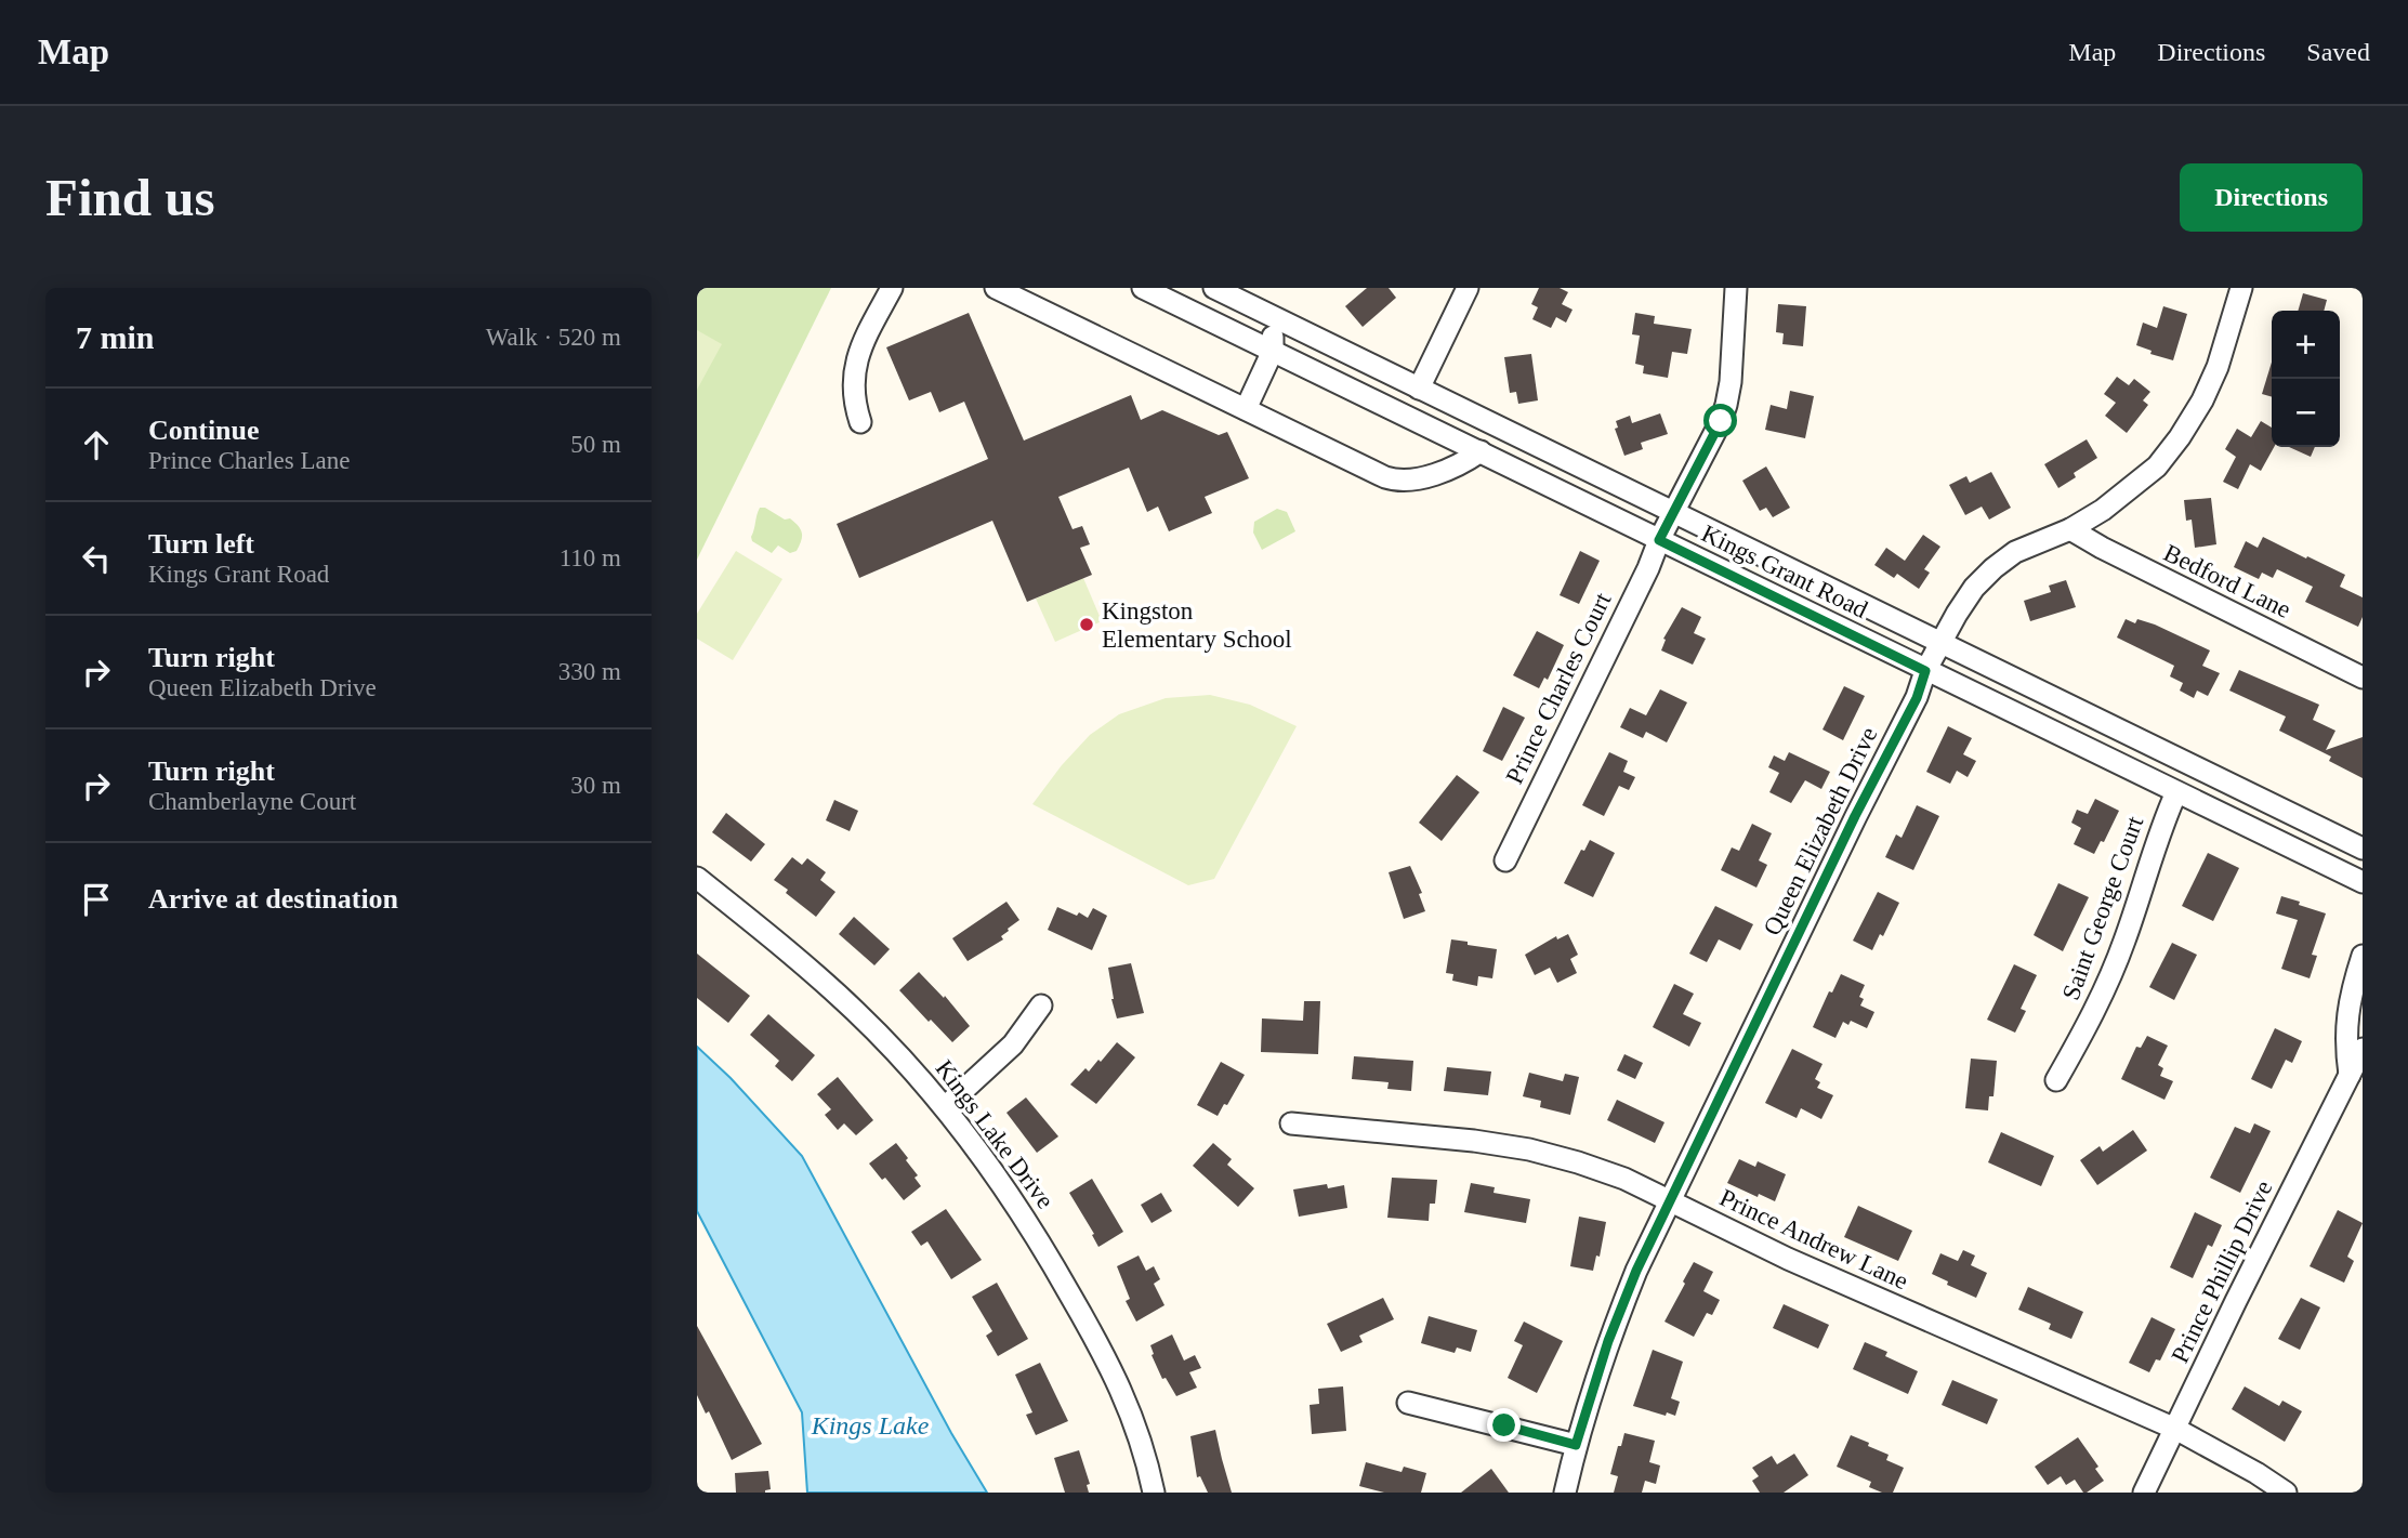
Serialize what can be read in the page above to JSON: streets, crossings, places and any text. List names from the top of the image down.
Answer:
{
  "streets": {
    "street": [
      "Kings Grant Road",
      "Bedford Lane",
      "Prince Charles Court",
      "Queen Elizabeth Drive",
      "Saint George Court",
      "Kings Lake Drive",
      "Prince Andrew Lane",
      "Prince Phillip Drive"
    ]
  },
  "crossings": [
    ["Kings Grant Road", "Prince Charles Court"],
    ["Kings Grant Road", "Queen Elizabeth Drive"],
    ["Kings Grant Road", "Saint George Court"],
    ["Bedford Lane", "Queen Elizabeth Drive"],
    ["Queen Elizabeth Drive", "Prince Andrew Lane"],
    ["Prince Andrew Lane", "Prince Phillip Drive"]
  ],
  "water": ["Kings Lake"],
  "places": ["Kingston Elementary School"],
  "page": {
    "header": "Map",
    "nav": ["Map", "Directions", "Saved"],
    "buttons": "Directions",
    "title": "Find us",
    "heading": ["7 min", "Walk · 520 m"],
    "map_buttons": ["+", "−"],
    "list": [
      ["Continue", "Prince Charles Lane", "50 m"],
      ["Turn left", "Kings Grant Road", "110 m"],
      ["Turn right", "Queen Elizabeth Drive", "330 m"],
      ["Turn right", "Chamberlayne Court", "30 m"],
      "Arrive at destination"
    ]
  }
}
